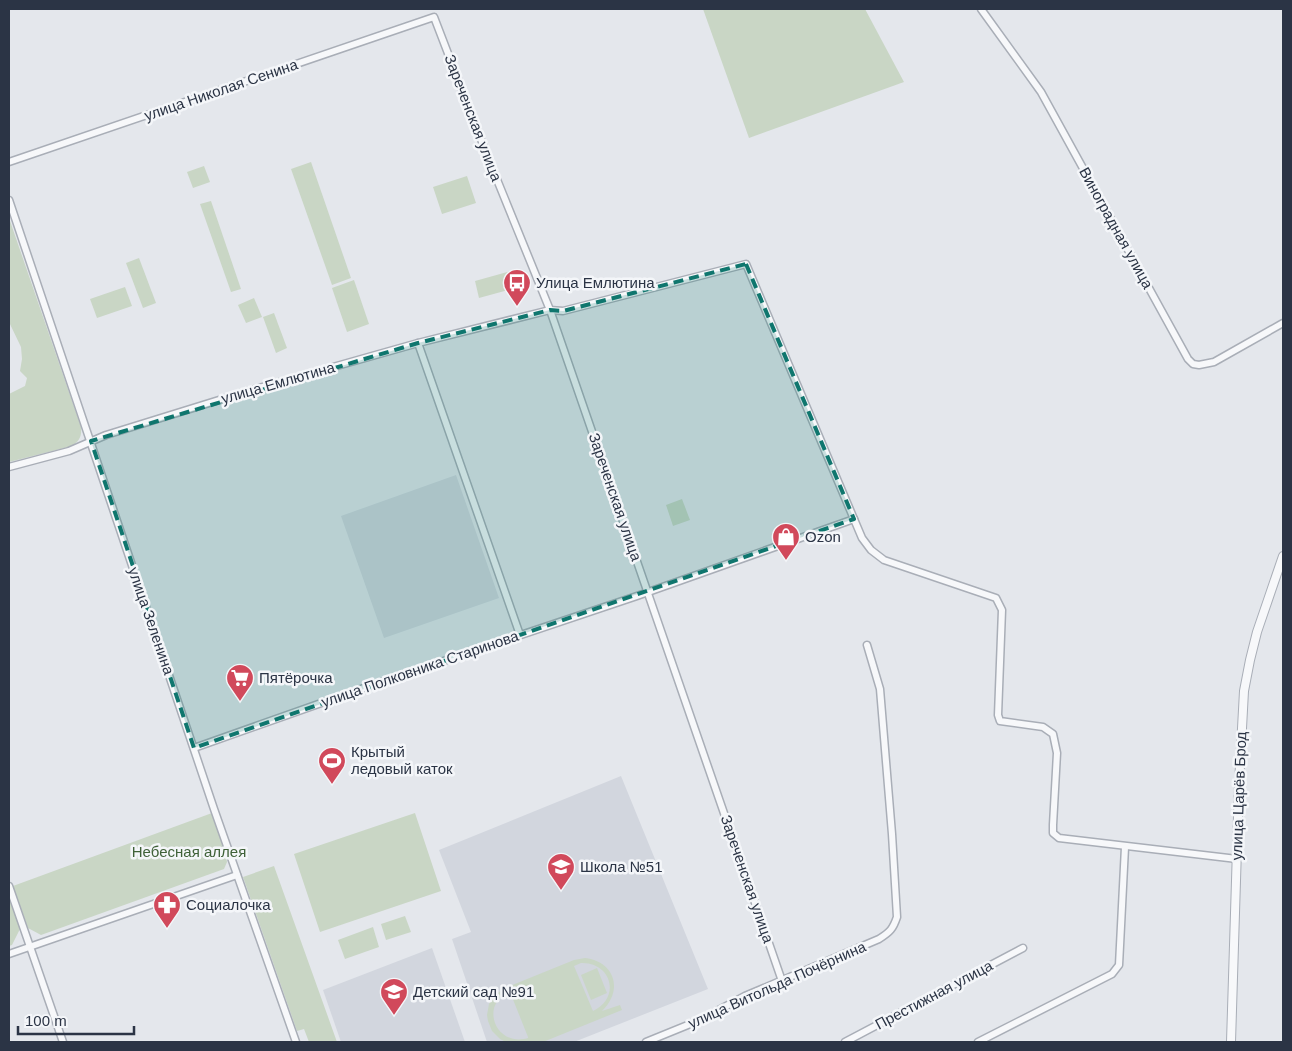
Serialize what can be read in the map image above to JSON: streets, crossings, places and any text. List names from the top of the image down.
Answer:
{
  "streets": {
    "street": [
      "улица Николая Сенина",
      "Зареченская улица",
      "Виноградная улица",
      "улица Емлютина",
      "улица Зеленина",
      "улица Полковника Старинова",
      "улица Царёв Брод",
      "улица Витольда Почёрнина",
      "Престижная улица"
    ]
  },
  "crossings": [
    ["улица Николая Сенина", "Зареченская улица"],
    ["Зареченская улица", "улица Емлютина"],
    ["Зареченская улица", "улица Полковника Старинова"],
    ["Зареченская улица", "улица Витольда Почёрнина"],
    ["улица Емлютина", "улица Зеленина"],
    ["улица Емлютина", "улица Полковника Старинова"],
    ["улица Зеленина", "улица Полковника Старинова"]
  ],
  "parks": ["Небесная аллея"],
  "places": {
    "bus stop": ["Улица Емлютина"],
    "shop": ["Ozon"],
    "supermarket": ["Пятёрочка"],
    "sports": ["Крытый ледовый каток"],
    "school or university": ["Школа №51", "Детский сад №91"],
    "pharmacy": ["Социалочка"]
  },
  "scale_bar": "100 m"
}
